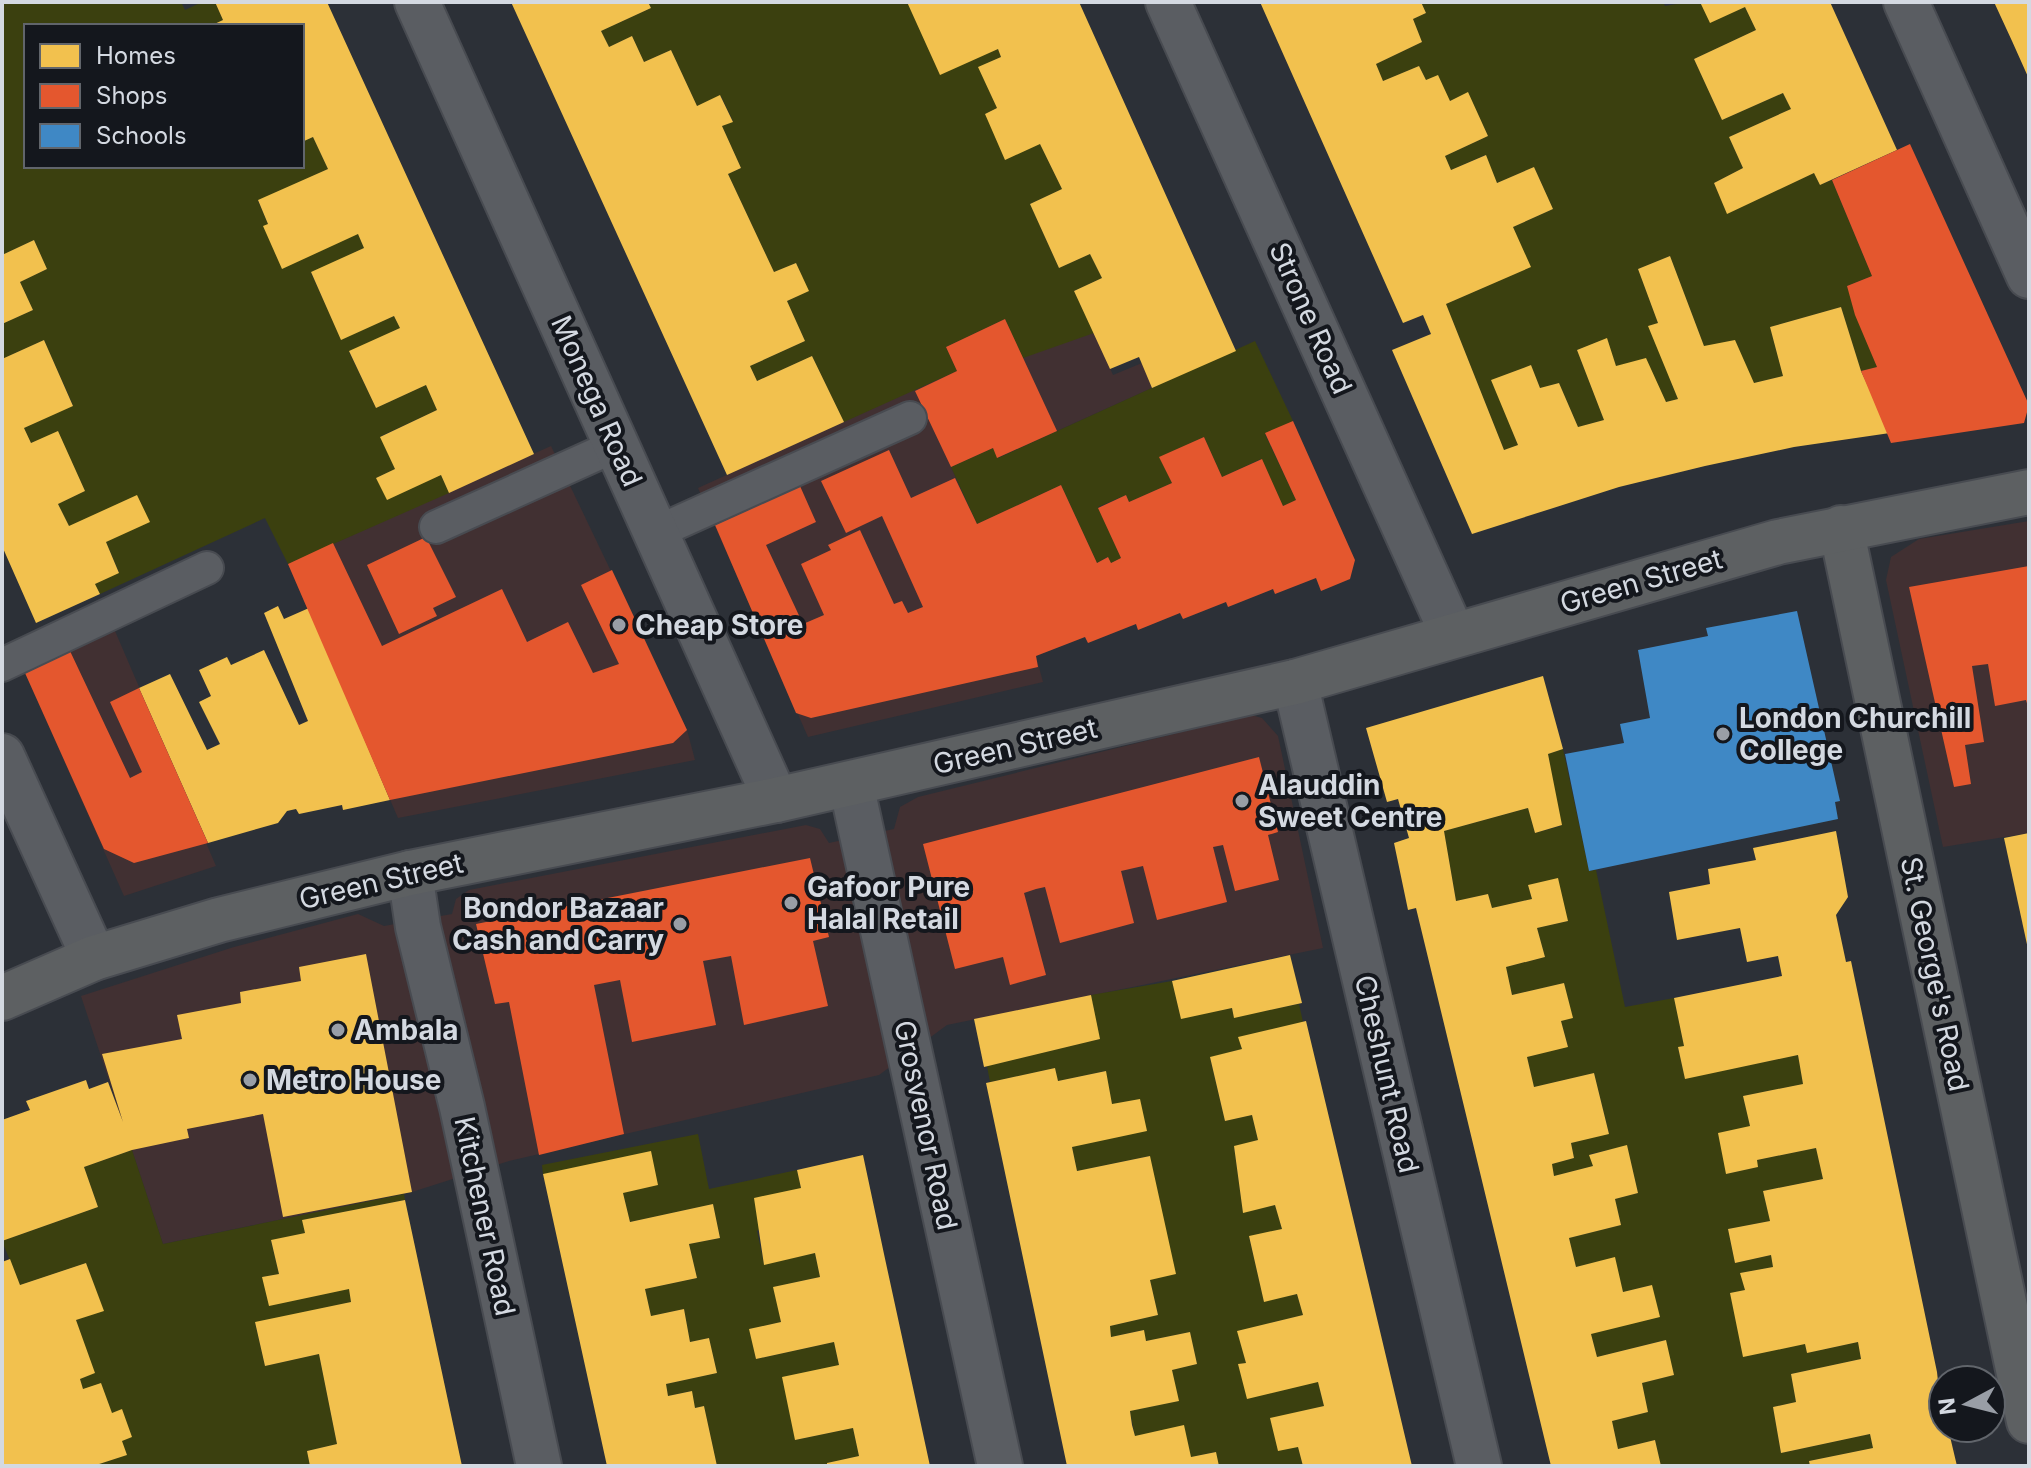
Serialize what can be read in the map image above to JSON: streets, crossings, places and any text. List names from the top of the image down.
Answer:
{
  "streets": {
    "main road": ["Green Street", "St. George's Road"],
    "street": [
      "Strone Road",
      "Monega Road",
      "Cheshunt Road",
      "Grosvenor Road",
      "Kitchener Road"
    ]
  },
  "crossings": [
    ["Strone Road", "Green Street"],
    ["Monega Road", "Green Street"],
    ["Green Street", "St. George's Road"],
    ["Green Street", "Cheshunt Road"],
    ["Green Street", "Grosvenor Road"],
    ["Green Street", "Kitchener Road"]
  ],
  "places": [
    "Cheap Store",
    "London Churchill College",
    "Alauddin Sweet Centre",
    "Gafoor Pure Halal Retail",
    "Bondor Bazaar Cash and Carry",
    "Ambala",
    "Metro House"
  ],
  "legend": ["Homes", "Shops", "Schools"],
  "north": "left"
}
